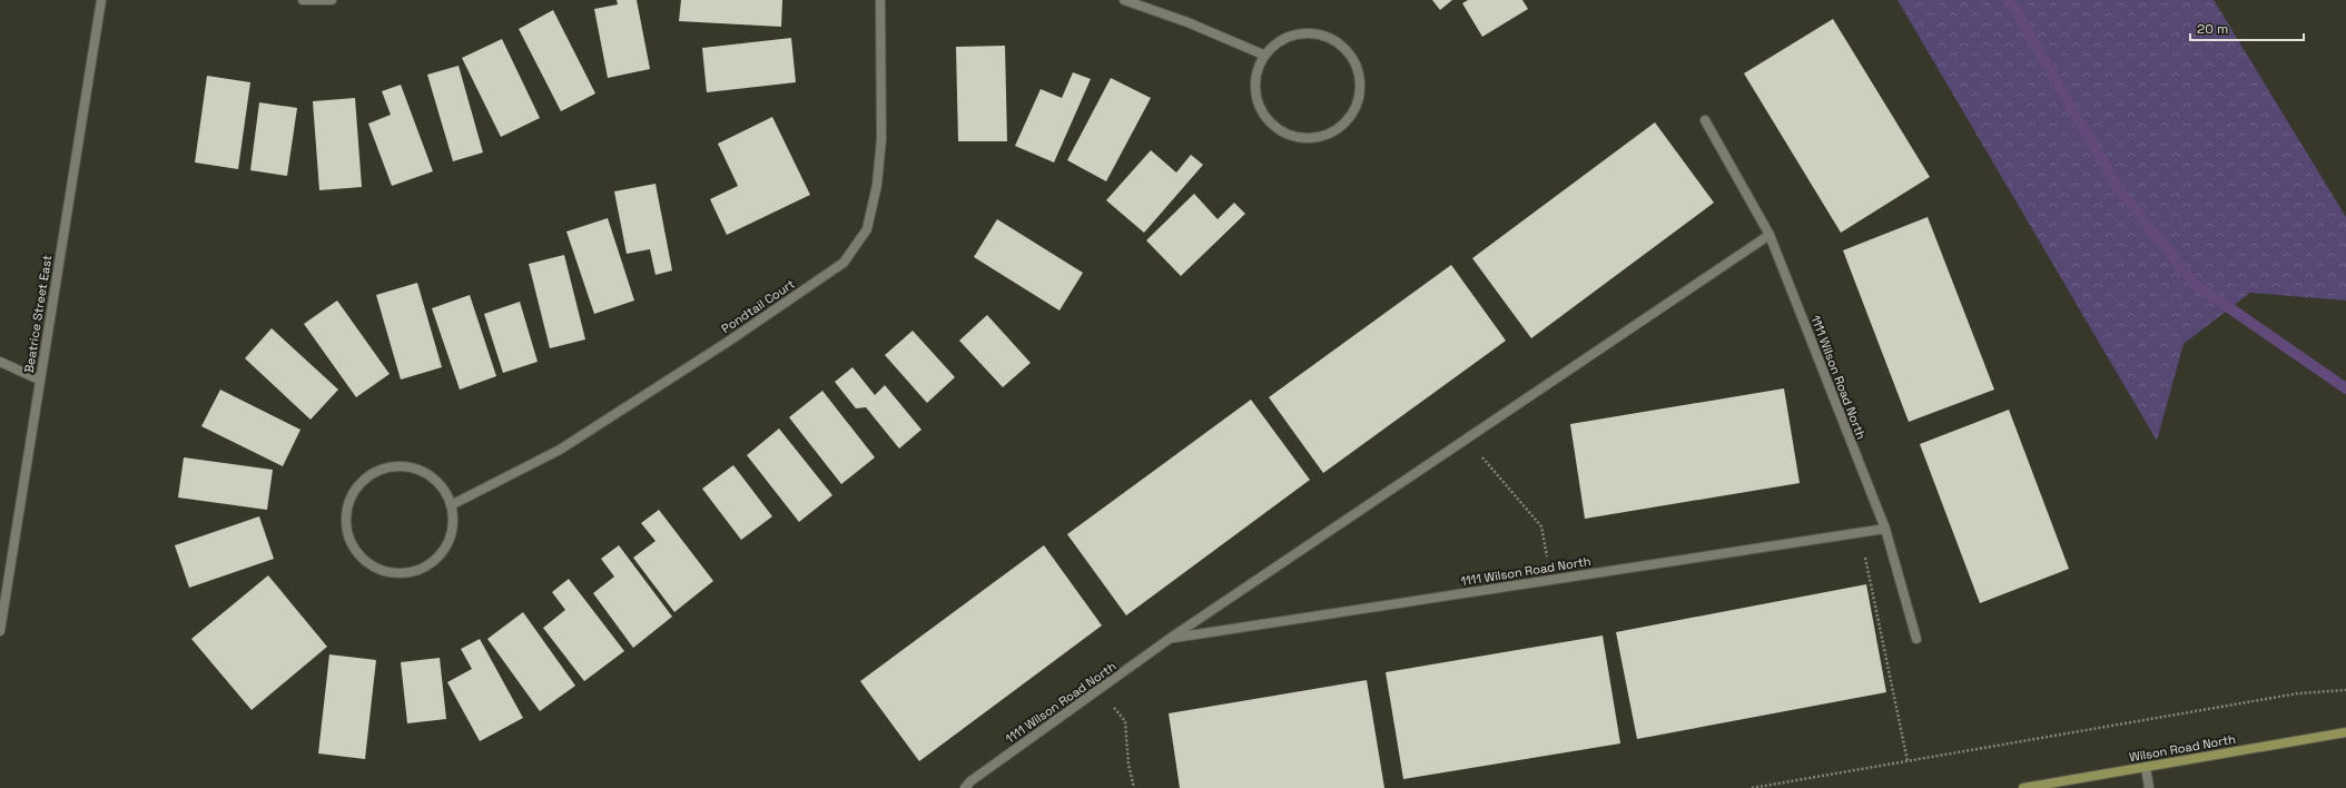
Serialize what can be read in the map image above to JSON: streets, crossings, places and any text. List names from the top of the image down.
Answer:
{
  "streets": {
    "main road": ["Wilson Road North"],
    "street": ["Pondtail Court", "Beatrice Street East", "1111 Wilson Road North"]
  },
  "scale_bar": "20 m"
}
